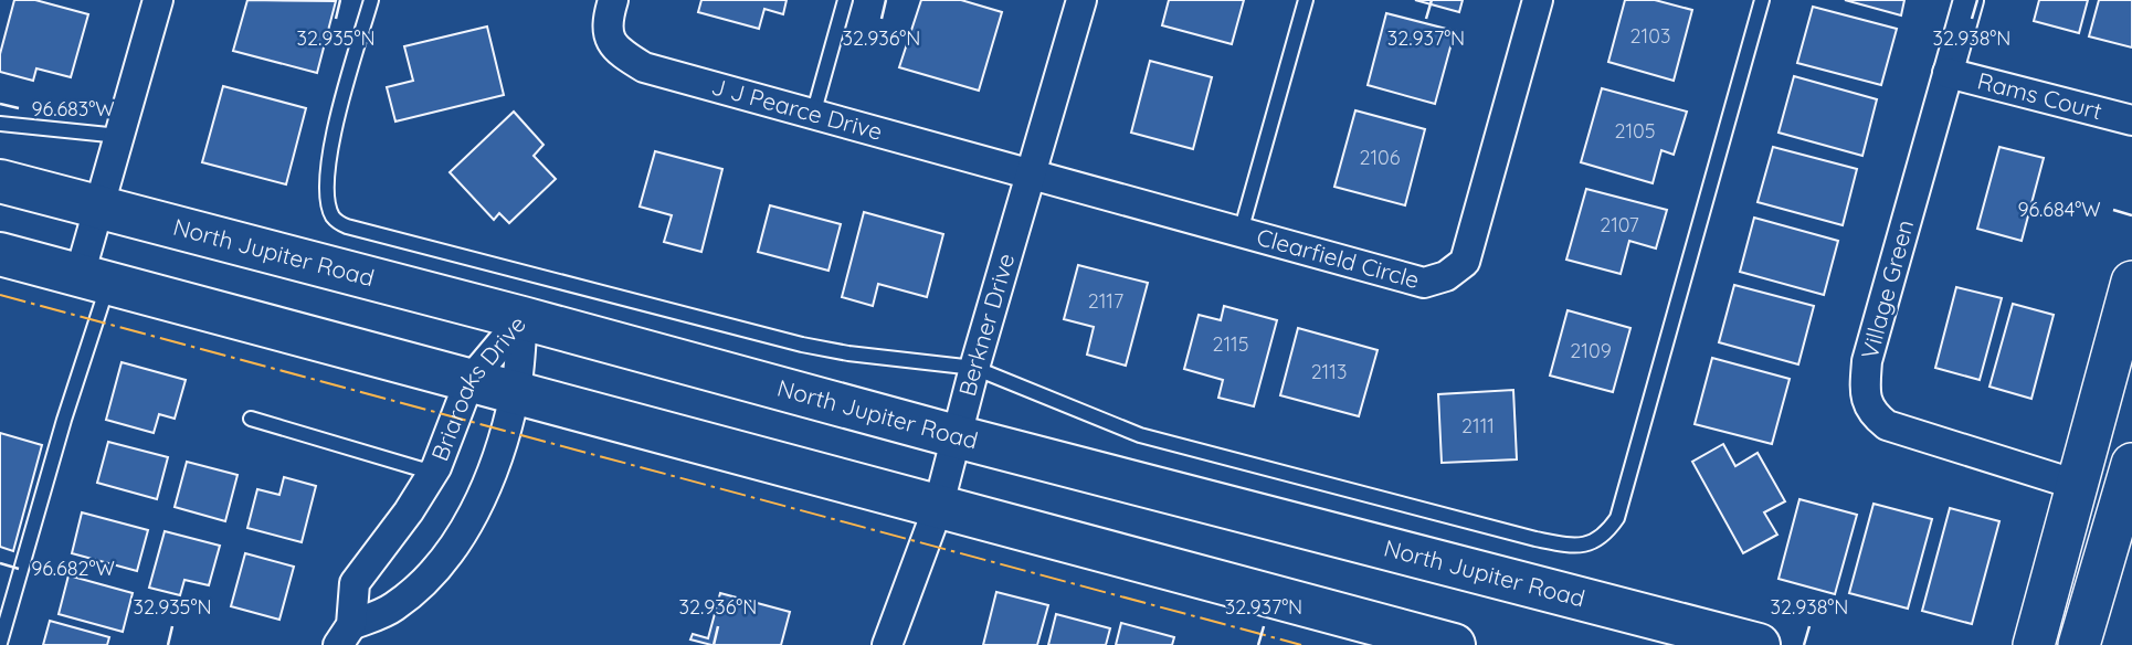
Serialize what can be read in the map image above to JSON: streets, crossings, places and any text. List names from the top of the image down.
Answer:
{
  "streets": {
    "main road": ["North Jupiter Road"],
    "street": [
      "Rams Court",
      "J J Pearce Drive",
      "Clearfield Circle",
      "Village Green",
      "Berkner Drive",
      "Briaroaks Drive"
    ]
  },
  "crossings": [
    ["Rams Court", "Village Green"],
    ["J J Pearce Drive", "Clearfield Circle"],
    ["J J Pearce Drive", "Berkner Drive"],
    ["North Jupiter Road", "Berkner Drive"],
    ["North Jupiter Road", "Briaroaks Drive"],
    ["Clearfield Circle", "Berkner Drive"]
  ],
  "house_numbers": [
    "2103",
    "2105",
    "2106",
    "2107",
    "2117",
    "2115",
    "2109",
    "2113",
    "2111"
  ],
  "coordinates": [
    "32.935°N",
    "32.936°N",
    "32.937°N",
    "32.938°N",
    "96.683°W",
    "96.684°W",
    "96.682°W"
  ]
}
